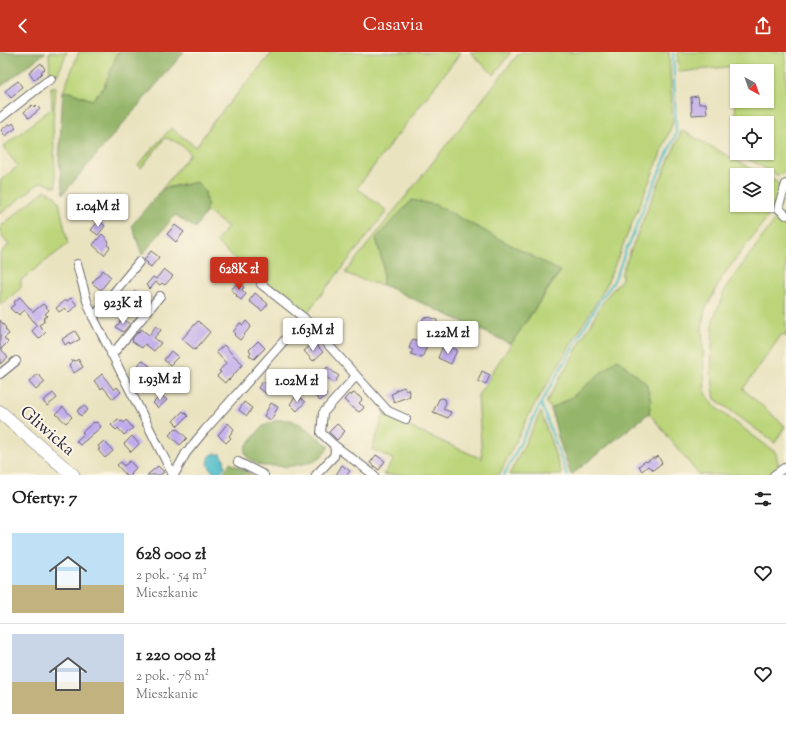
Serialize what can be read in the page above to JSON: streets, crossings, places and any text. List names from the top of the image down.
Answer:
{
  "streets": {
    "main road": ["Gliwicka"]
  },
  "north": "bottom right",
  "page": {
    "header": "Casavia",
    "price": [
      "1.04M zł",
      "628K zł",
      "923K zł",
      "1.63M zł",
      "1.22M zł",
      "1.93M zł",
      "1.02M zł"
    ],
    "heading": "Oferty: 7",
    "list": [
      {
        "name": "628 000 zł",
        "note": "2 pok. · 54 m² · Mieszkanie"
      },
      {
        "name": "1 220 000 zł",
        "note": "2 pok. · 78 m² · Mieszkanie"
      }
    ]
  }
}
